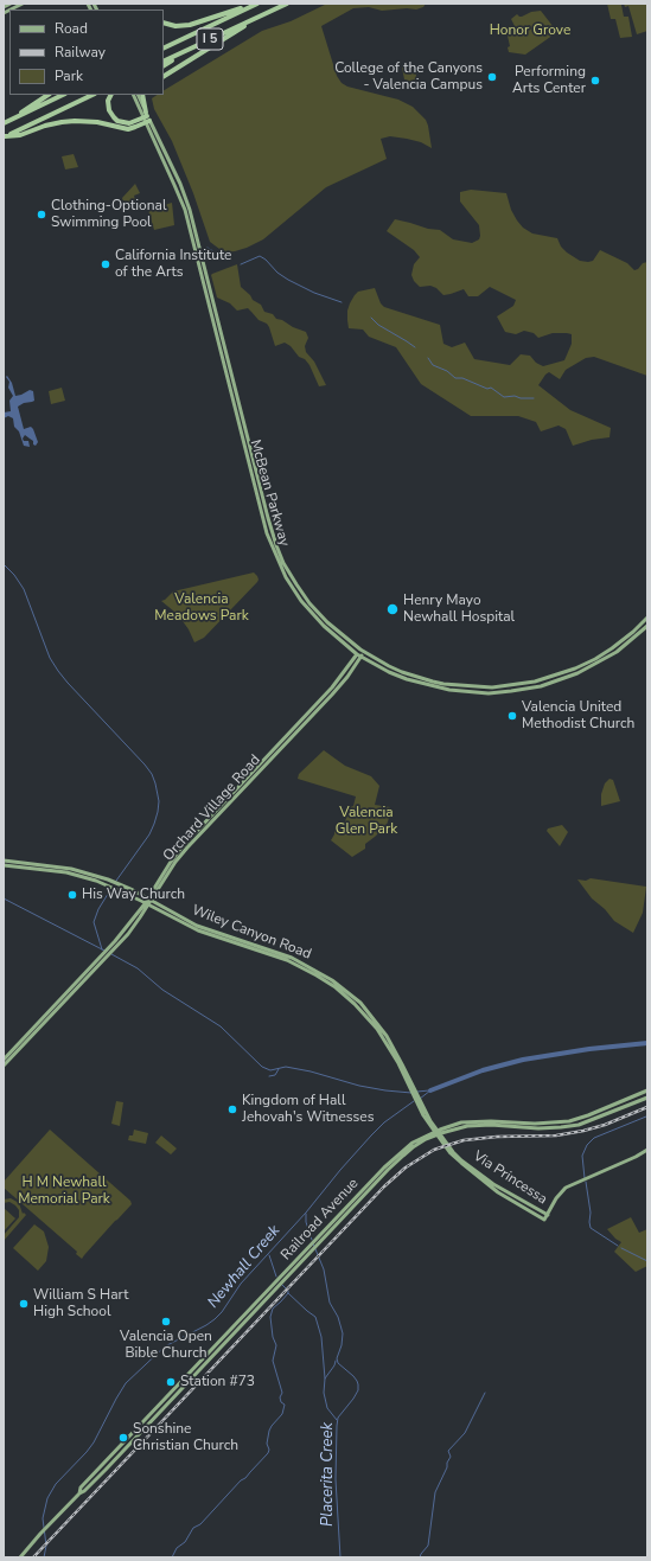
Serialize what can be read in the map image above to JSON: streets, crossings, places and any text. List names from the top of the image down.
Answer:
{
  "streets": {
    "highway": ["I 5"],
    "main road": [
      "McBean Parkway",
      "Orchard Village Road",
      "Wiley Canyon Road",
      "Via Princessa",
      "Railroad Avenue"
    ]
  },
  "crossings": [
    ["McBean Parkway", "Orchard Village Road"],
    ["Orchard Village Road", "Wiley Canyon Road"],
    ["Wiley Canyon Road", "Via Princessa"]
  ],
  "water": ["Newhall Creek", "Placerita Creek"],
  "parks": [
    "Honor Grove",
    "Valencia Meadows Park",
    "Valencia Glen Park",
    "H M Newhall Memorial Park"
  ],
  "places": [
    "College of the Canyons - Valencia Campus",
    "Performing Arts Center",
    "Clothing-Optional Swimming Pool",
    "California Institute of the Arts",
    "Henry Mayo Newhall Hospital",
    "Valencia United Methodist Church",
    "His Way Church",
    "Kingdom of Hall Jehovah's Witnesses",
    "William S Hart High School",
    "Valencia Open Bible Church",
    "Station #73",
    "Sonshine Christian Church"
  ],
  "legend": ["Road", "Railway", "Park"]
}
